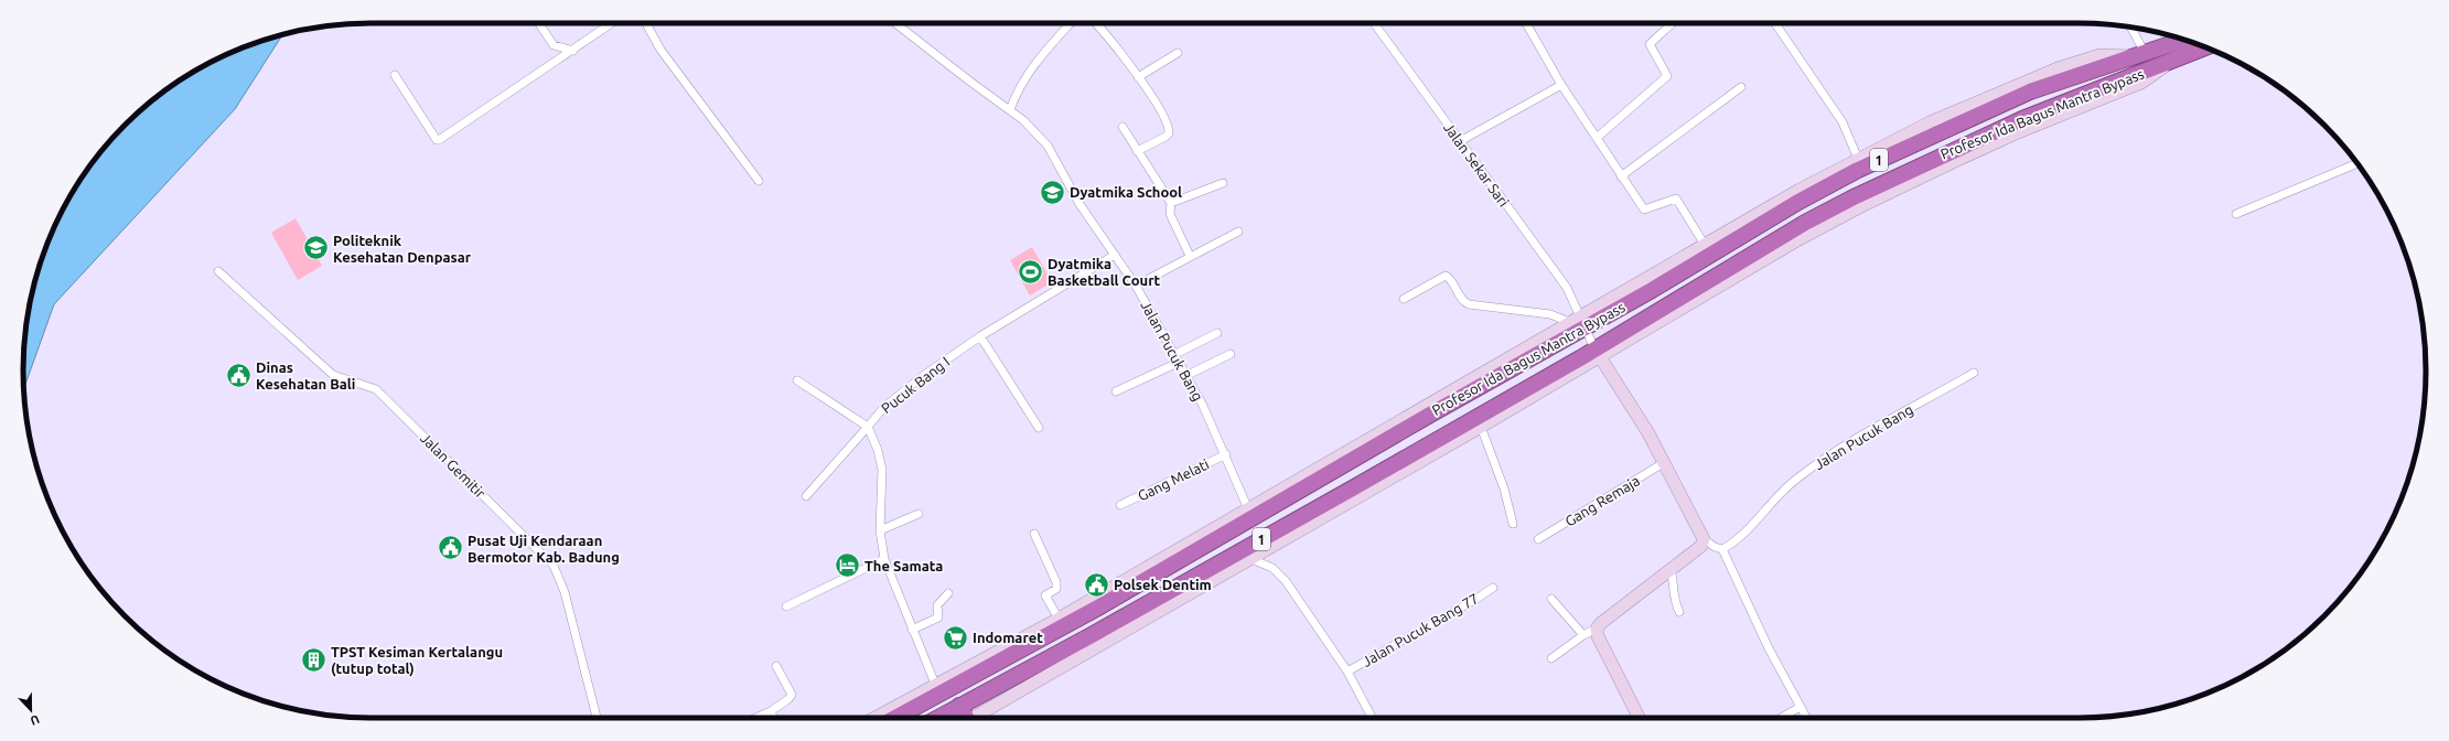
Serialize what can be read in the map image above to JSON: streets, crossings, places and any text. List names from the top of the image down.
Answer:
{
  "streets": {
    "highway": ["Profesor Ida Bagus Mantra Bypass", "1"],
    "street": [
      "Jalan Sekar Sari",
      "Jalan Pucuk Bang",
      "Pucuk Bang I",
      "Jalan Gemitir",
      "Gang Melati",
      "Gang Remaja",
      "Jalan Pucuk Bang 77"
    ]
  },
  "crossings": [
    ["Profesor Ida Bagus Mantra Bypass", "Jalan Sekar Sari"],
    ["Profesor Ida Bagus Mantra Bypass", "Jalan Pucuk Bang"],
    ["Jalan Pucuk Bang", "Pucuk Bang I"],
    ["Jalan Pucuk Bang", "Gang Melati"]
  ],
  "places": {
    "school or university": ["Dyatmika School", "Politeknik Kesehatan Denpasar"],
    "sports": ["Dyatmika Basketball Court"],
    "public building": ["Dinas Kesehatan Bali", "Pusat Uji Kendaraan Bermotor Kab. Badung", "Polsek Dentim"],
    "hotel": ["The Samata"],
    "supermarket": ["Indomaret"],
    "building": ["TPST Kesiman Kertalangu (tutup total)"]
  },
  "north": "bottom"
}
